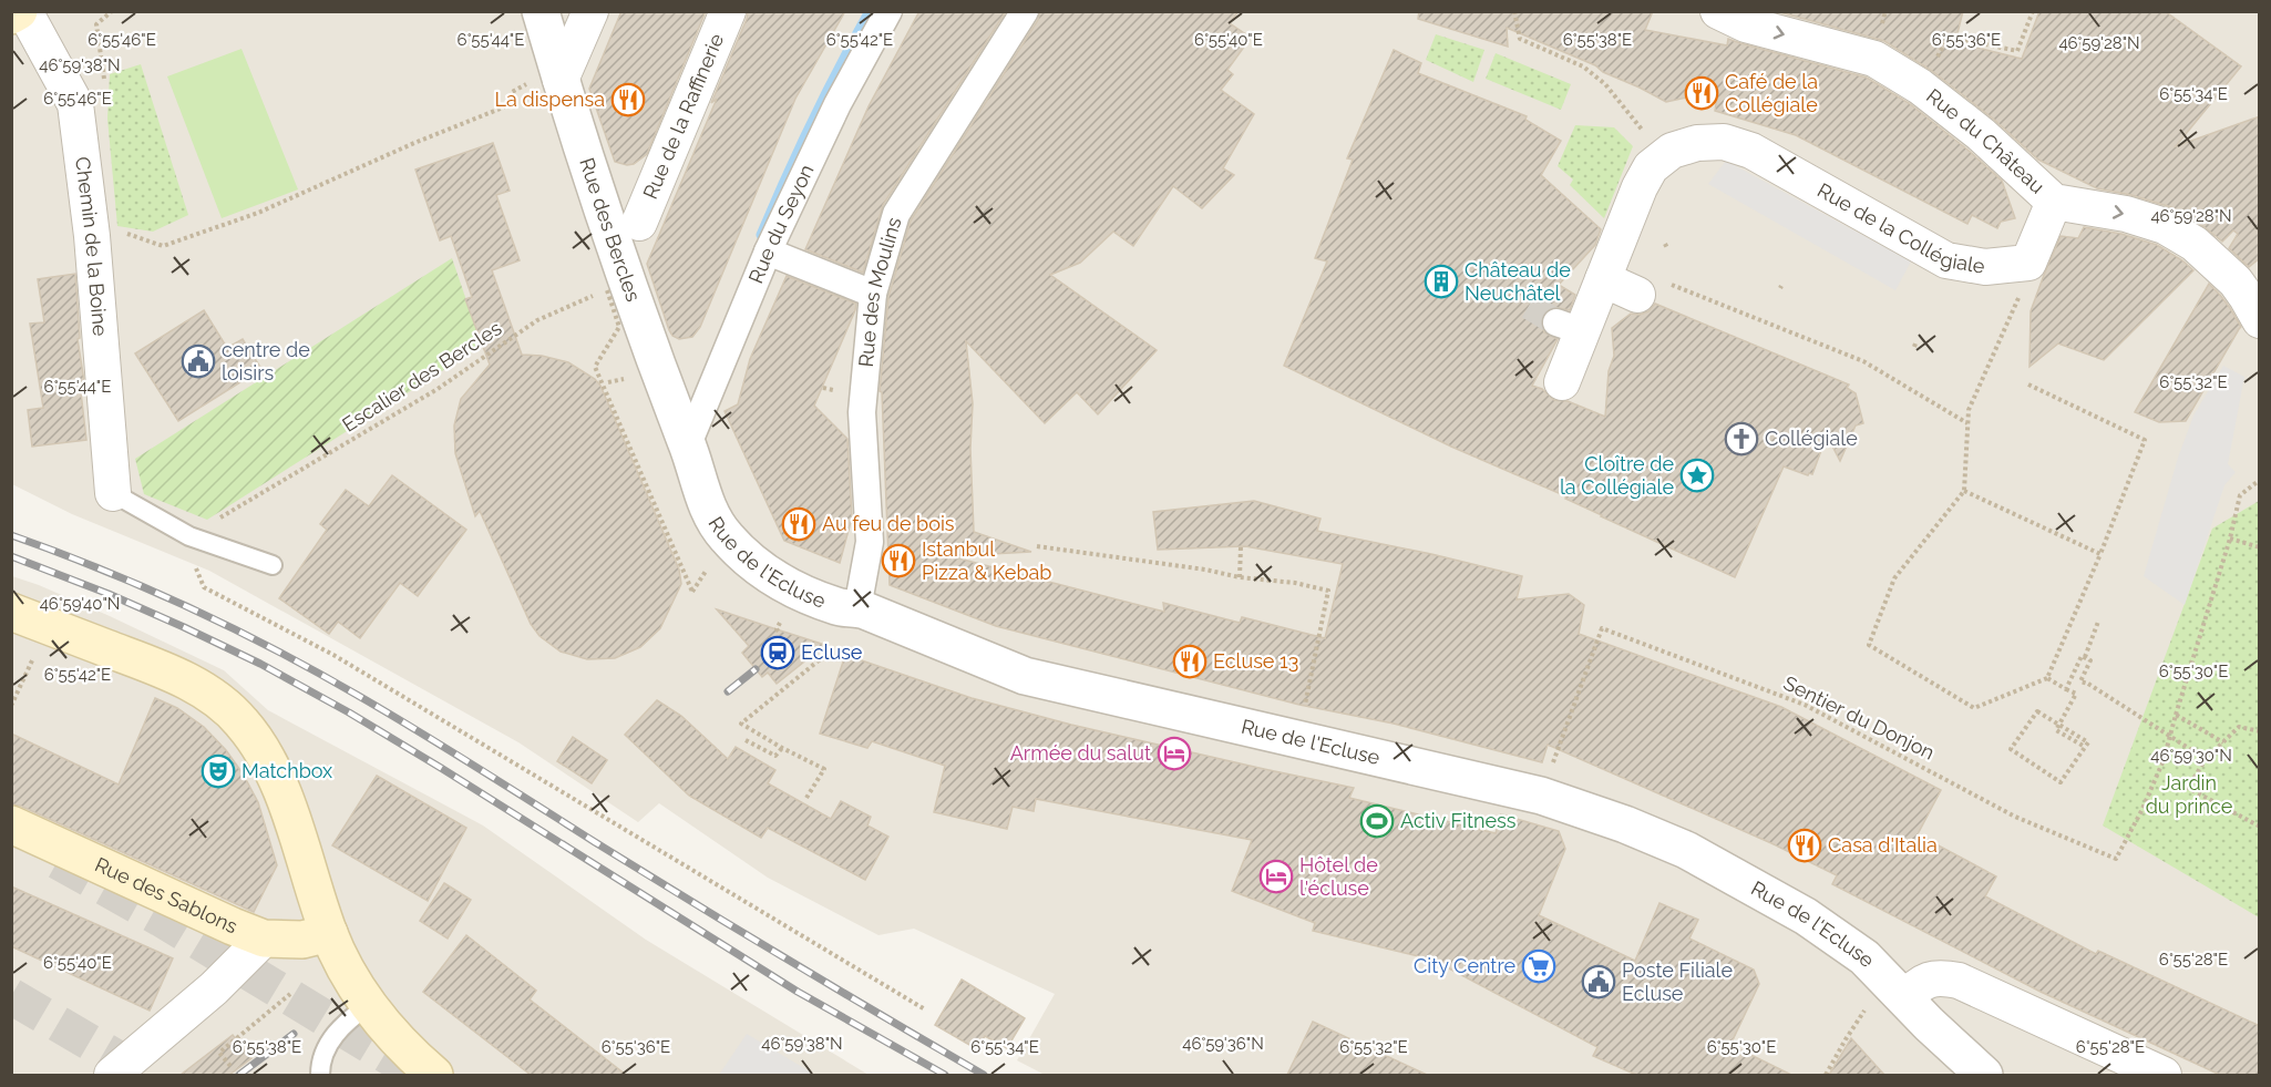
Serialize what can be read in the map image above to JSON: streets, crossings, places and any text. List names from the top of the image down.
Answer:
{
  "streets": {
    "main road": ["Rue des Sablons"],
    "street": [
      "Rue de la Raffinerie",
      "Rue du Château",
      "Rue du Seyon",
      "Rue de la Collégiale",
      "Rue des Bercles",
      "Chemin de la Boine",
      "Rue des Moulins",
      "Rue de l'Ecluse"
    ],
    "path": ["Escalier des Bercles", "Sentier du Donjon"]
  },
  "crossings": [
    ["Rue du Château", "Rue de la Collégiale"],
    ["Rue du Seyon", "Rue des Bercles"],
    ["Rue du Seyon", "Rue de l'Ecluse"],
    ["Rue des Bercles", "Rue de l'Ecluse"],
    ["Rue des Moulins", "Rue de l'Ecluse"],
    ["Rue de l'Ecluse", "Sentier du Donjon"]
  ],
  "one_way": ["Rue du Château"],
  "parks": ["Jardin du prince"],
  "places": {
    "restaurant": [
      "Café de la Collégiale",
      "La dispensa",
      "Au feu de bois",
      "Istanbul Pizza & Kebab",
      "Ecluse 13",
      "Casa d'Italia"
    ],
    "building": ["Château de Neuchâtel"],
    "public building": ["centre de loisirs", "Poste Filiale Ecluse"],
    "church": ["Collégiale"],
    "place": ["Cloître de la Collégiale"],
    "station": ["Ecluse"],
    "hotel": ["Armée du salut", "Hôtel de l'écluse"],
    "theatre": ["Matchbox"],
    "sports": ["Activ Fitness"],
    "supermarket": ["City Centre"]
  },
  "coordinates": [
    "6°55'46\"E",
    "6°55'44\"E",
    "6°55'42\"E",
    "6°55'40\"E",
    "6°55'38\"E",
    "6°55'36\"E",
    "46°59'28\"N",
    "46°59'38\"N",
    "6°55'34\"E",
    "6°55'32\"E",
    "46°59'40\"N",
    "6°55'30\"E",
    "46°59'30\"N",
    "6°55'28\"E",
    "46°59'36\"N"
  ]
}
